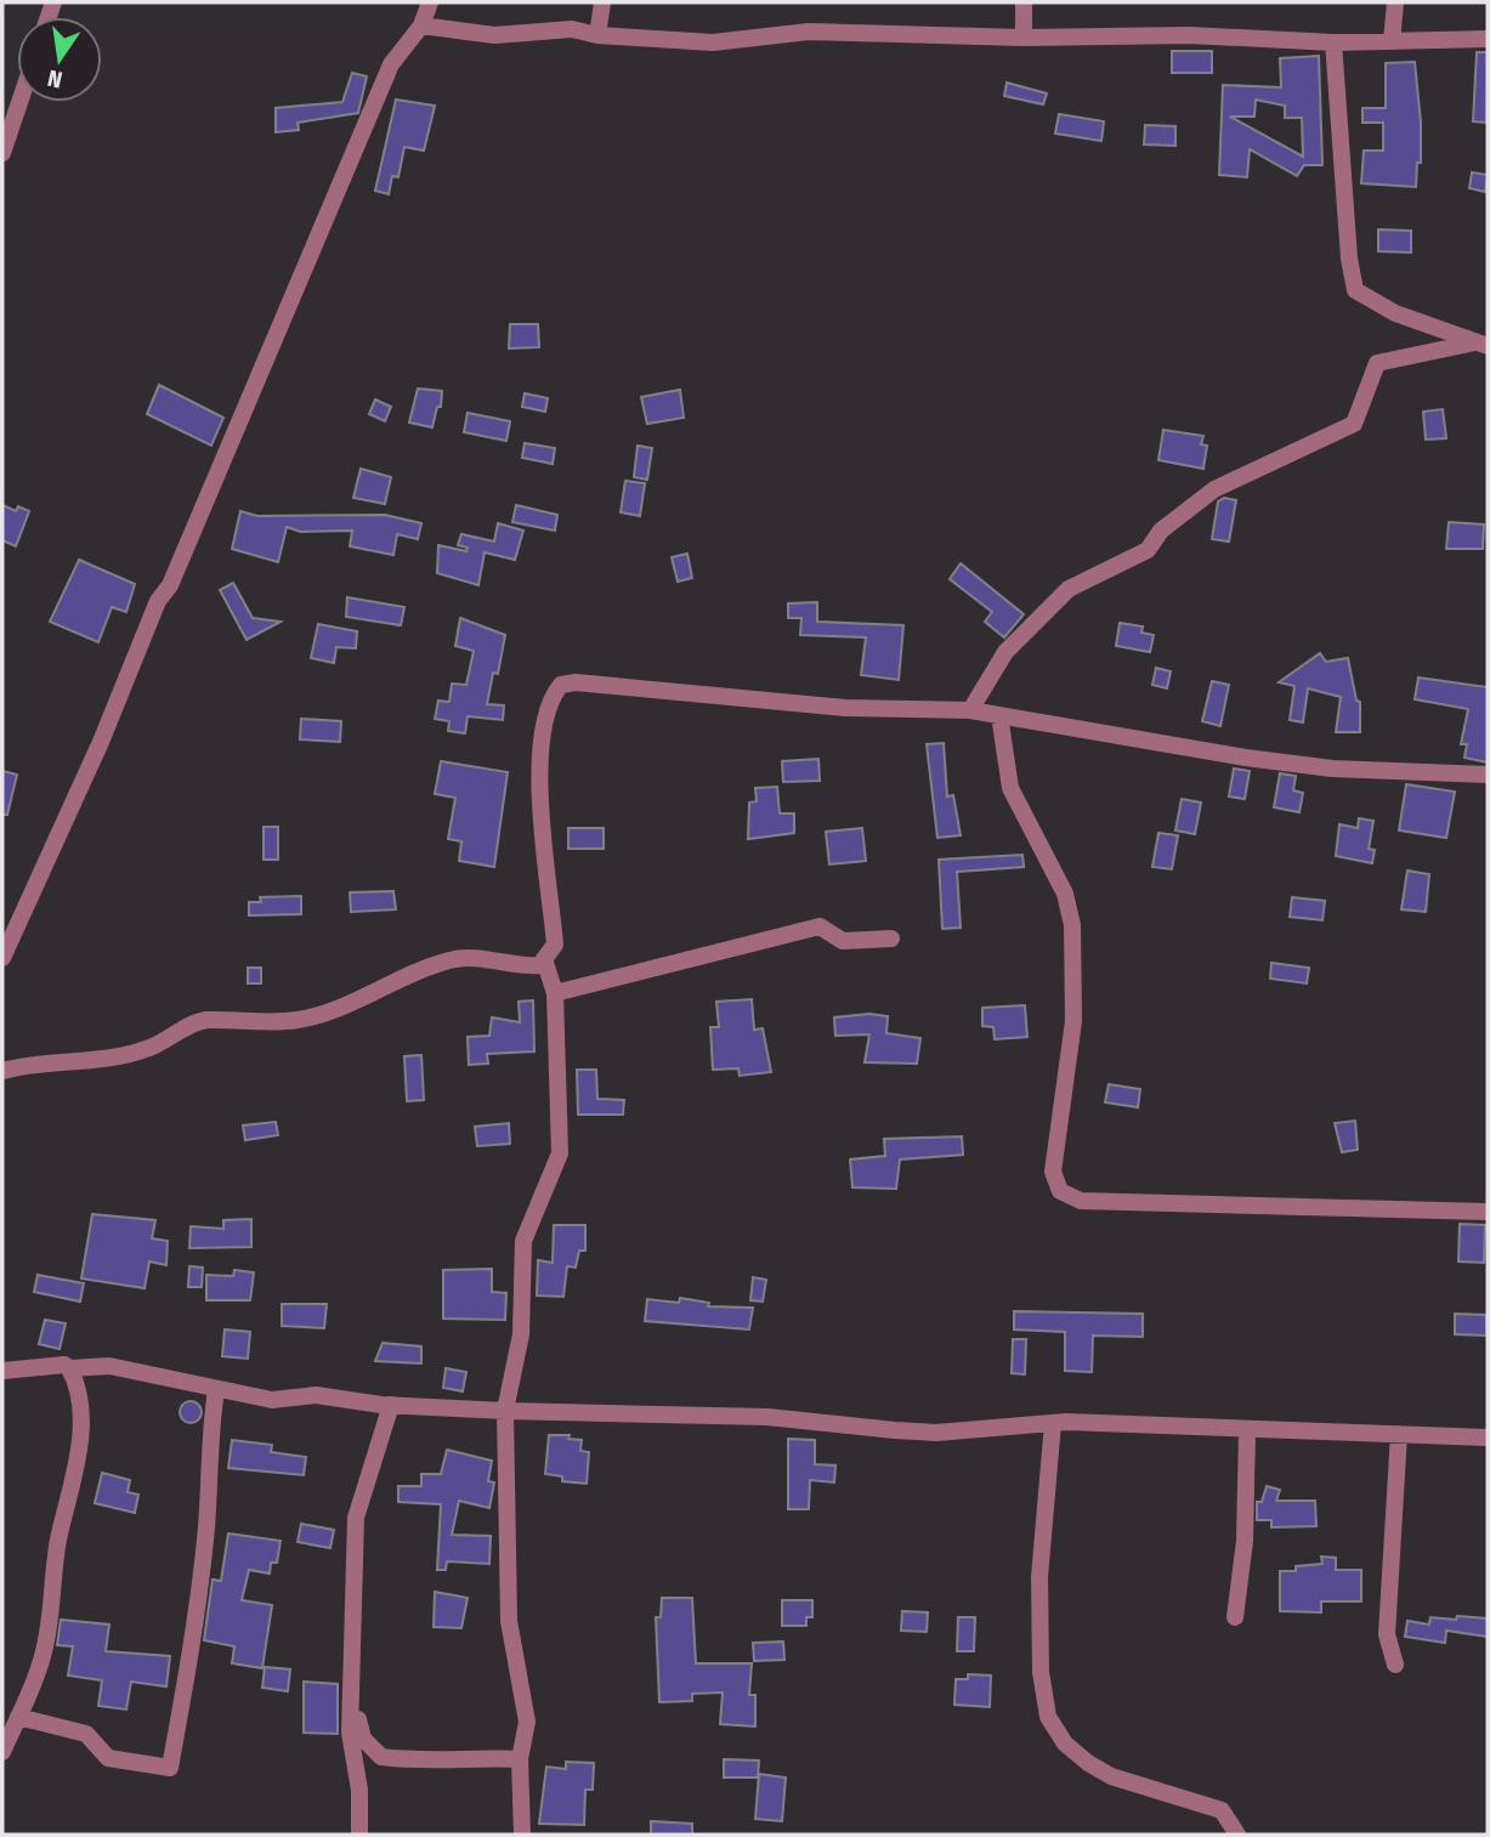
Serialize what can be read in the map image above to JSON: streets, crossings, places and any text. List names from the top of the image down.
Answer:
{
  "north": "bottom"
}
